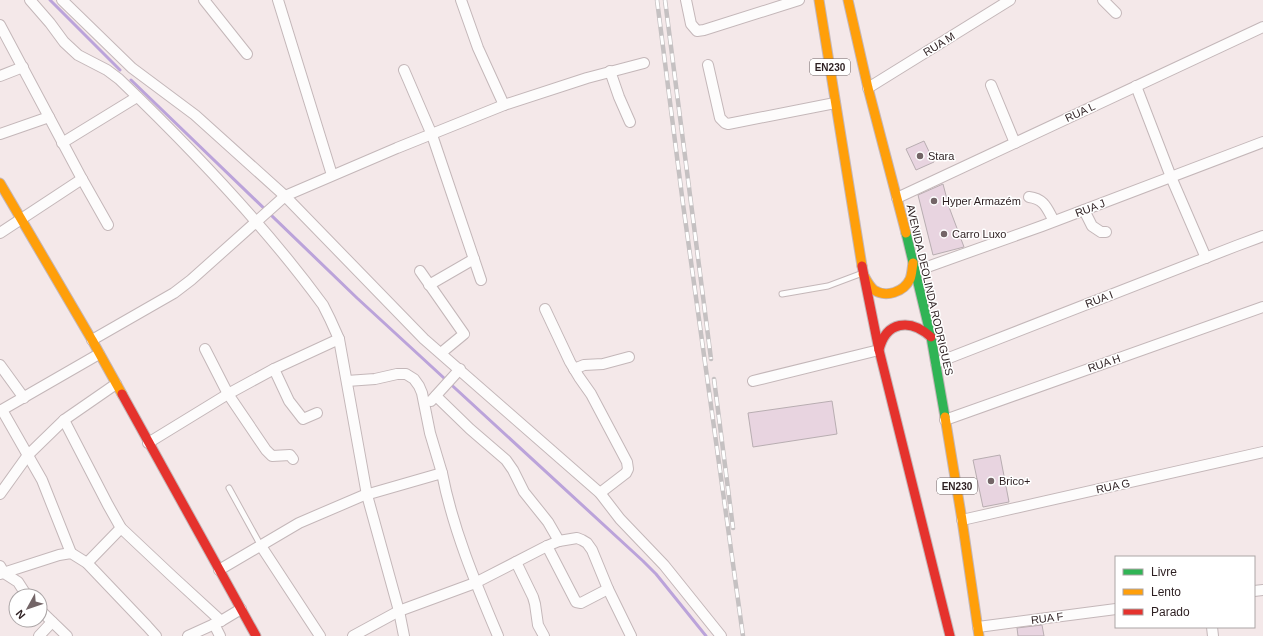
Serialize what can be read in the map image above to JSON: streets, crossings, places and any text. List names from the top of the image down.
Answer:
{
  "streets": {
    "main road": ["EN230", "AVENIDA DEOLINDA RODRIGUES"],
    "street": [
      "RUA M",
      "RUA L",
      "RUA J",
      "RUA I",
      "RUA H",
      "RUA G",
      "RUA F"
    ]
  },
  "crossings": [
    ["RUA M", "AVENIDA DEOLINDA RODRIGUES"],
    ["RUA L", "AVENIDA DEOLINDA RODRIGUES"],
    ["RUA J", "AVENIDA DEOLINDA RODRIGUES"],
    ["AVENIDA DEOLINDA RODRIGUES", "RUA I"],
    ["AVENIDA DEOLINDA RODRIGUES", "RUA H"],
    ["AVENIDA DEOLINDA RODRIGUES", "RUA G"],
    ["AVENIDA DEOLINDA RODRIGUES", "RUA F"]
  ],
  "places": [
    "Stara",
    "Hyper Armazém",
    "Carro Luxo",
    "Brico+"
  ],
  "legend": ["Livre", "Lento", "Parado"],
  "north": "bottom left"
}
